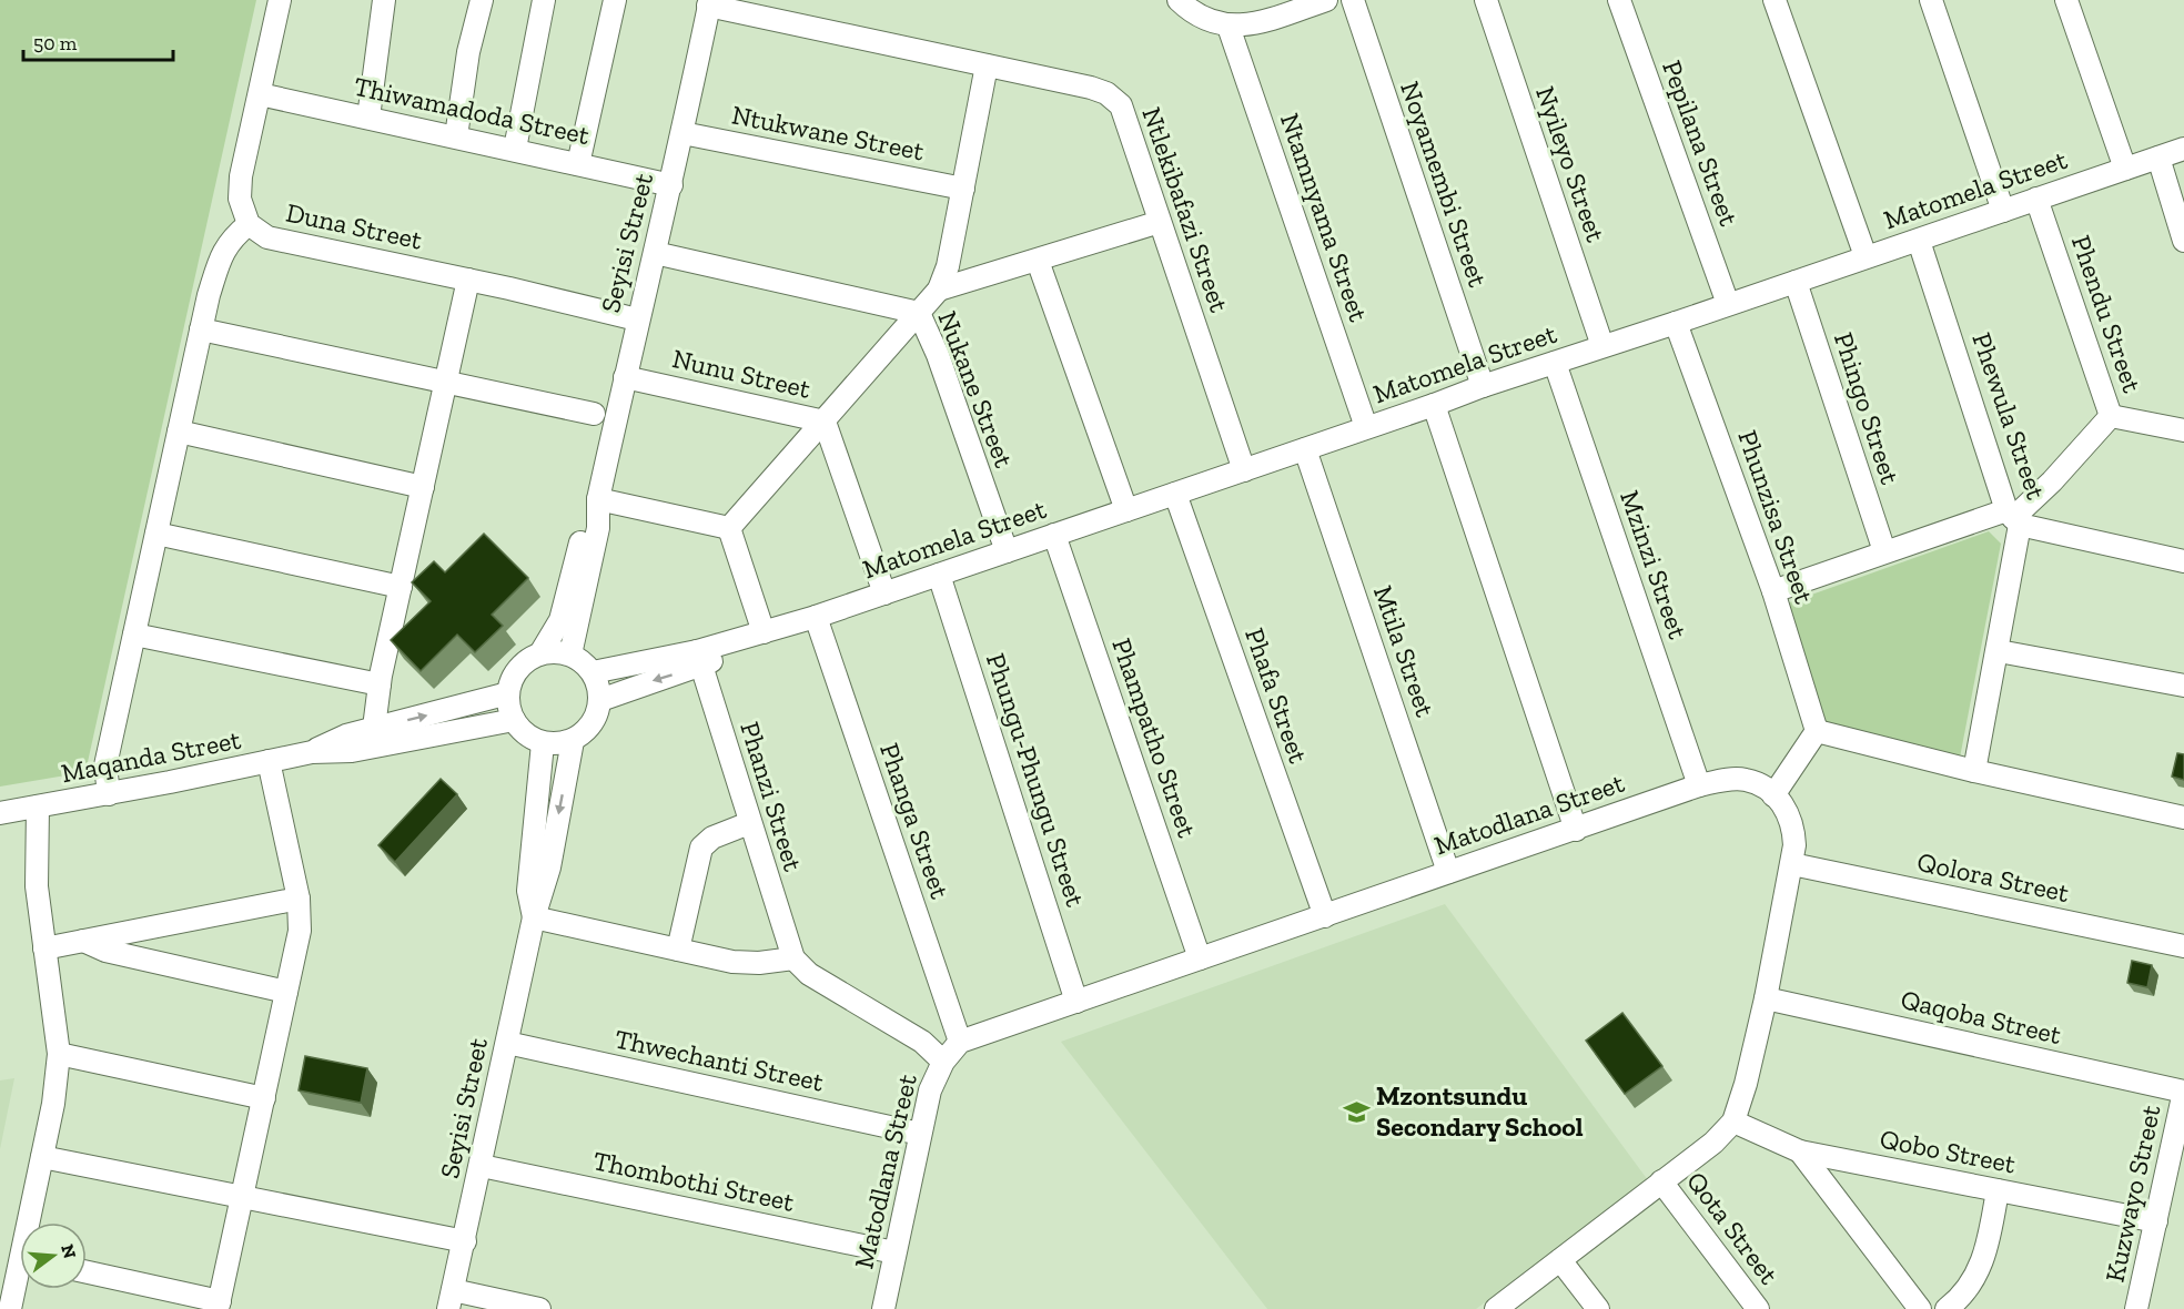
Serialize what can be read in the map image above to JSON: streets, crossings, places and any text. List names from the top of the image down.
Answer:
{
  "streets": {
    "street": [
      "Thiwamadoda Street",
      "Ntukwane Street",
      "Pepilana Street",
      "Nyileyo Street",
      "Noyamembi Street",
      "Matomela Street",
      "Ntlekibafazi Street",
      "Ntamnyama Street",
      "Duna Street",
      "Seyisi Street",
      "Phendu Street",
      "Nunu Street",
      "Nukane Street",
      "Phingo Street",
      "Phewula Street",
      "Phunzisa Street",
      "Mzinzi Street",
      "Mtila Street",
      "Phafa Street",
      "Phampatho Street",
      "Maqanda Street",
      "Phungu-Phungu Street",
      "Phanzi Street",
      "Matodlana Street",
      "Phanga Street",
      "Qolora Street",
      "Qaqoba Street",
      "Thwechanti Street",
      "Qobo Street",
      "Thombothi Street",
      "Kuzwayo Street",
      "Qota Street"
    ]
  },
  "crossings": [
    ["Thiwamadoda Street", "Duna Street"],
    ["Thiwamadoda Street", "Seyisi Street"],
    ["Ntukwane Street", "Seyisi Street"],
    ["Pepilana Street", "Matomela Street"],
    ["Nyileyo Street", "Matomela Street"],
    ["Noyamembi Street", "Matomela Street"],
    ["Matomela Street", "Ntlekibafazi Street"],
    ["Matomela Street", "Ntamnyama Street"],
    ["Matomela Street", "Seyisi Street"],
    ["Matomela Street", "Phendu Street"],
    ["Matomela Street", "Nunu Street"],
    ["Matomela Street", "Nukane Street"],
    ["Matomela Street", "Phingo Street"],
    ["Matomela Street", "Phewula Street"],
    ["Matomela Street", "Phunzisa Street"],
    ["Matomela Street", "Mzinzi Street"],
    ["Matomela Street", "Mtila Street"],
    ["Matomela Street", "Phafa Street"],
    ["Matomela Street", "Phampatho Street"],
    ["Matomela Street", "Maqanda Street"],
    ["Matomela Street", "Phungu-Phungu Street"],
    ["Matomela Street", "Phanzi Street"],
    ["Matomela Street", "Phanga Street"],
    ["Ntlekibafazi Street", "Seyisi Street"],
    ["Duna Street", "Seyisi Street"],
    ["Seyisi Street", "Nunu Street"],
    ["Seyisi Street", "Nukane Street"],
    ["Seyisi Street", "Maqanda Street"],
    ["Seyisi Street", "Thwechanti Street"],
    ["Seyisi Street", "Thombothi Street"],
    ["Mzinzi Street", "Matodlana Street"],
    ["Mtila Street", "Matodlana Street"],
    ["Phafa Street", "Matodlana Street"],
    ["Phampatho Street", "Matodlana Street"],
    ["Phungu-Phungu Street", "Matodlana Street"],
    ["Matodlana Street", "Phanga Street"],
    ["Matodlana Street", "Qolora Street"],
    ["Matodlana Street", "Qaqoba Street"],
    ["Matodlana Street", "Thwechanti Street"],
    ["Matodlana Street", "Qobo Street"],
    ["Matodlana Street", "Thombothi Street"],
    ["Qaqoba Street", "Kuzwayo Street"],
    ["Qobo Street", "Kuzwayo Street"]
  ],
  "places": {
    "school or university": ["Mzontsundu Secondary School"]
  },
  "scale_bar": "50 m",
  "north": "right"
}
